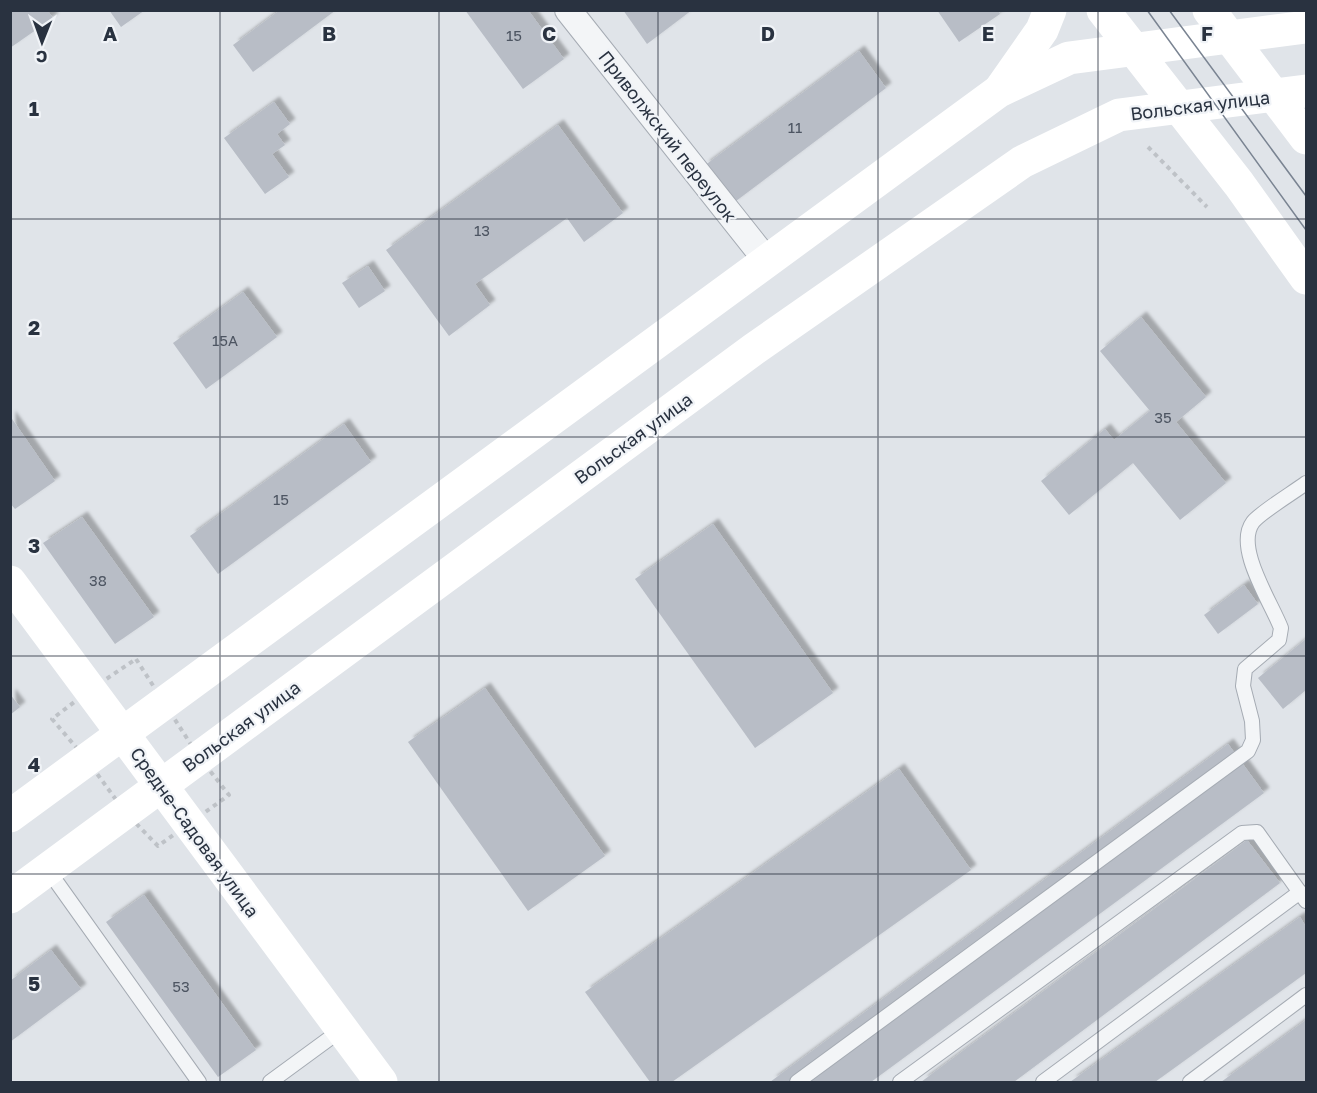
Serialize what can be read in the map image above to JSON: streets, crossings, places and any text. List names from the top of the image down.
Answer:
{
  "streets": {
    "main road": ["Вольская улица", "Средне-Садовая улица"],
    "street": ["Приволжский переулок"]
  },
  "crossings": [
    ["Вольская улица", "Средне-Садовая улица"]
  ],
  "house_numbers": [
    "15",
    "11",
    "13",
    "15А",
    "35",
    "15",
    "38",
    "53"
  ],
  "north": "bottom",
  "grid": {
    "columns": [
      "A",
      "B",
      "C",
      "D",
      "E",
      "F"
    ],
    "rows": [
      "1",
      "2",
      "3",
      "4",
      "5"
    ]
  }
}
